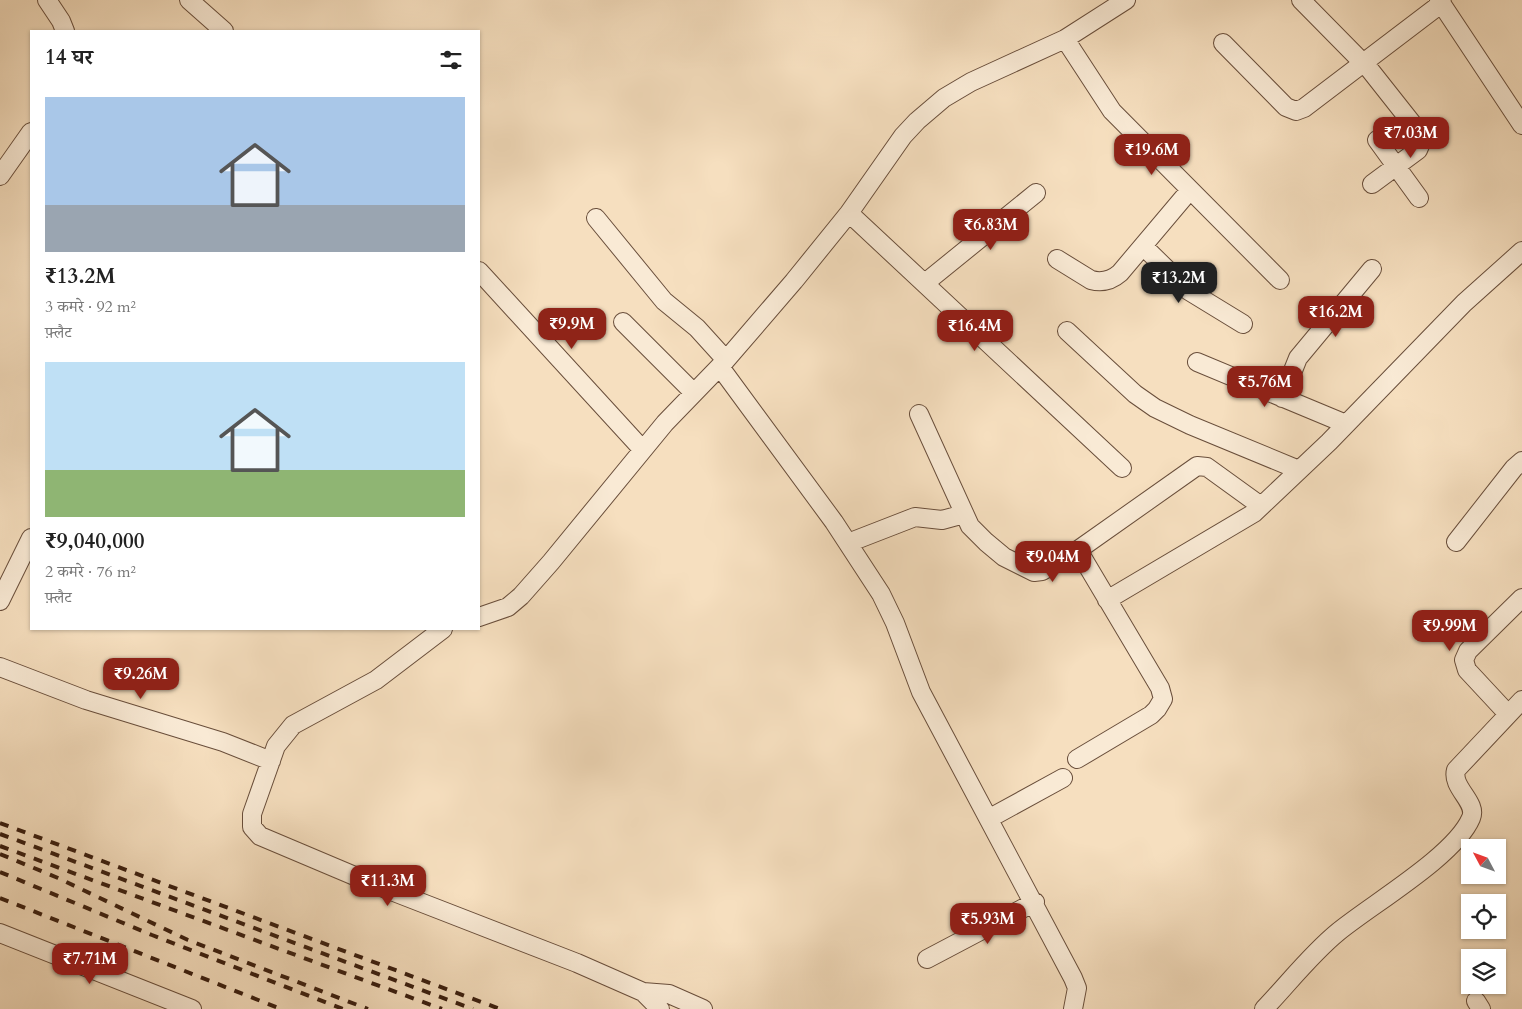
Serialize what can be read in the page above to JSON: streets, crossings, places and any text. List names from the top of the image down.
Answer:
{
  "north": "top left",
  "page": {
    "heading": "14 घर",
    "list": [
      {
        "name": "₹13.2M",
        "note": "3 कमरे · 92 m² · फ़्लैट"
      },
      {
        "name": "₹9,040,000",
        "note": "2 कमरे · 76 m² · फ़्लैट"
      }
    ],
    "price": [
      "₹7.03M",
      "₹19.6M",
      "₹6.83M",
      "₹13.2M",
      "₹16.2M",
      "₹9.9M",
      "₹16.4M",
      "₹5.76M",
      "₹9.04M",
      "₹9.99M",
      "₹9.26M",
      "₹11.3M",
      "₹5.93M",
      "₹7.71M"
    ]
  }
}
